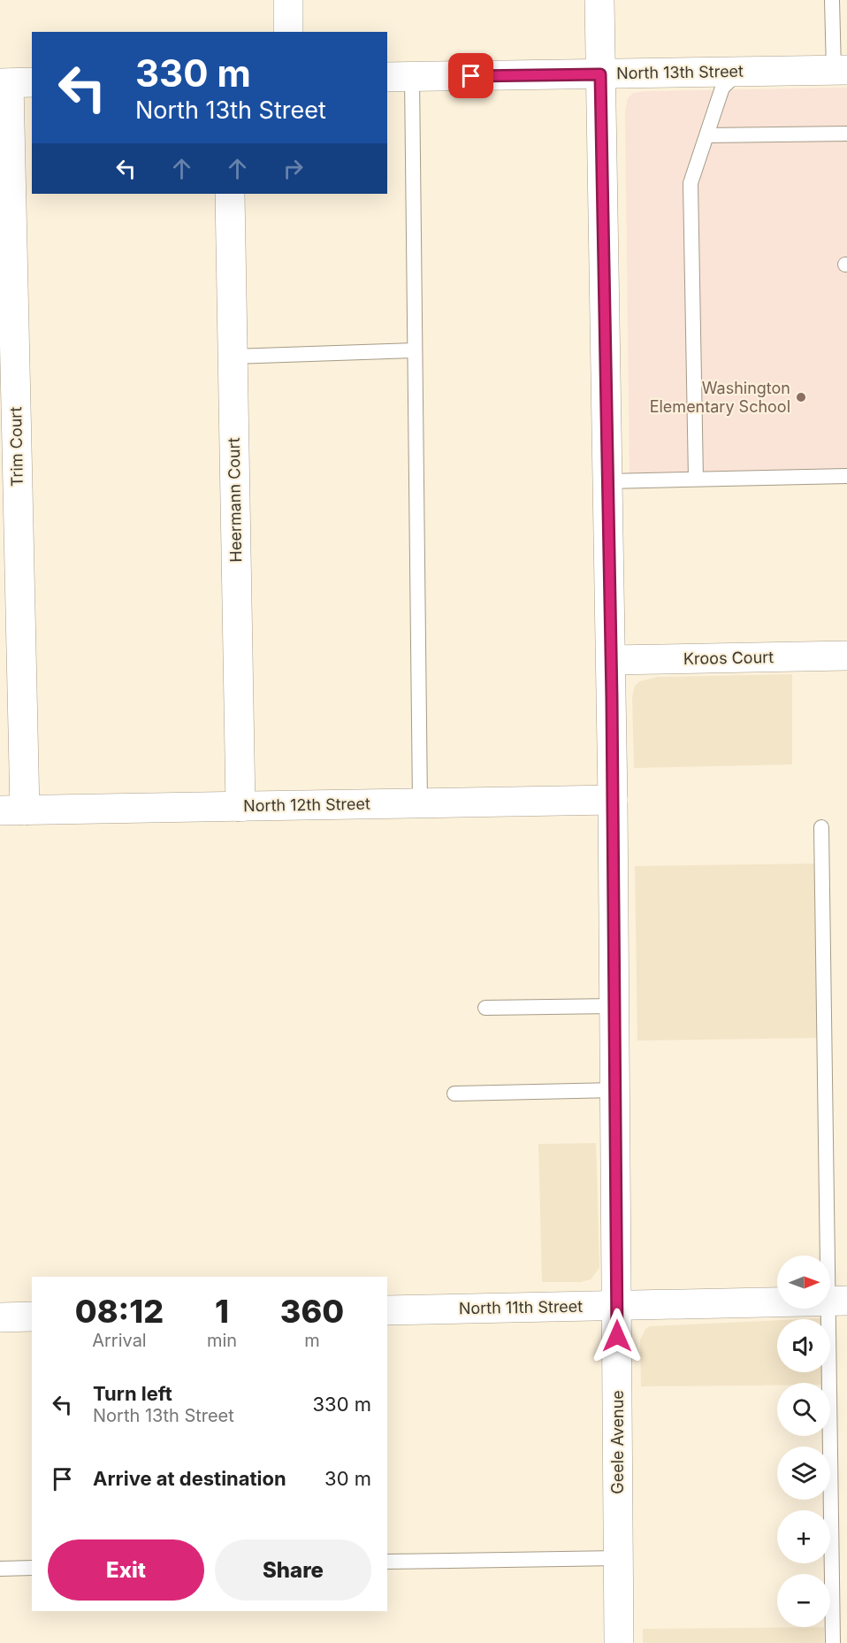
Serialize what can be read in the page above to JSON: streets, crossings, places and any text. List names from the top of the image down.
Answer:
{
  "streets": {
    "street": [
      "North 13th Street",
      "Trim Court",
      "Heermann Court",
      "Kroos Court",
      "North 12th Street",
      "North 11th Street",
      "Geele Avenue"
    ]
  },
  "crossings": [
    ["North 13th Street", "Geele Avenue"],
    ["Trim Court", "North 12th Street"],
    ["Heermann Court", "North 12th Street"],
    ["Kroos Court", "Geele Avenue"],
    ["North 12th Street", "Geele Avenue"],
    ["North 11th Street", "Geele Avenue"]
  ],
  "places": ["Washington Elementary School"],
  "north": "right",
  "page": {
    "turn": ["330 m", "North 13th Street"],
    "map_buttons": ["+", "−"],
    "eta": [
      "08:12",
      "Arrival",
      "1",
      "min",
      "360",
      "m"
    ],
    "list": [
      {
        "name": "Turn left",
        "note": "North 13th Street",
        "value": "330 m"
      },
      {
        "name": "Arrive at destination",
        "value": "30 m"
      }
    ],
    "buttons": ["Exit", "Share"]
  }
}
